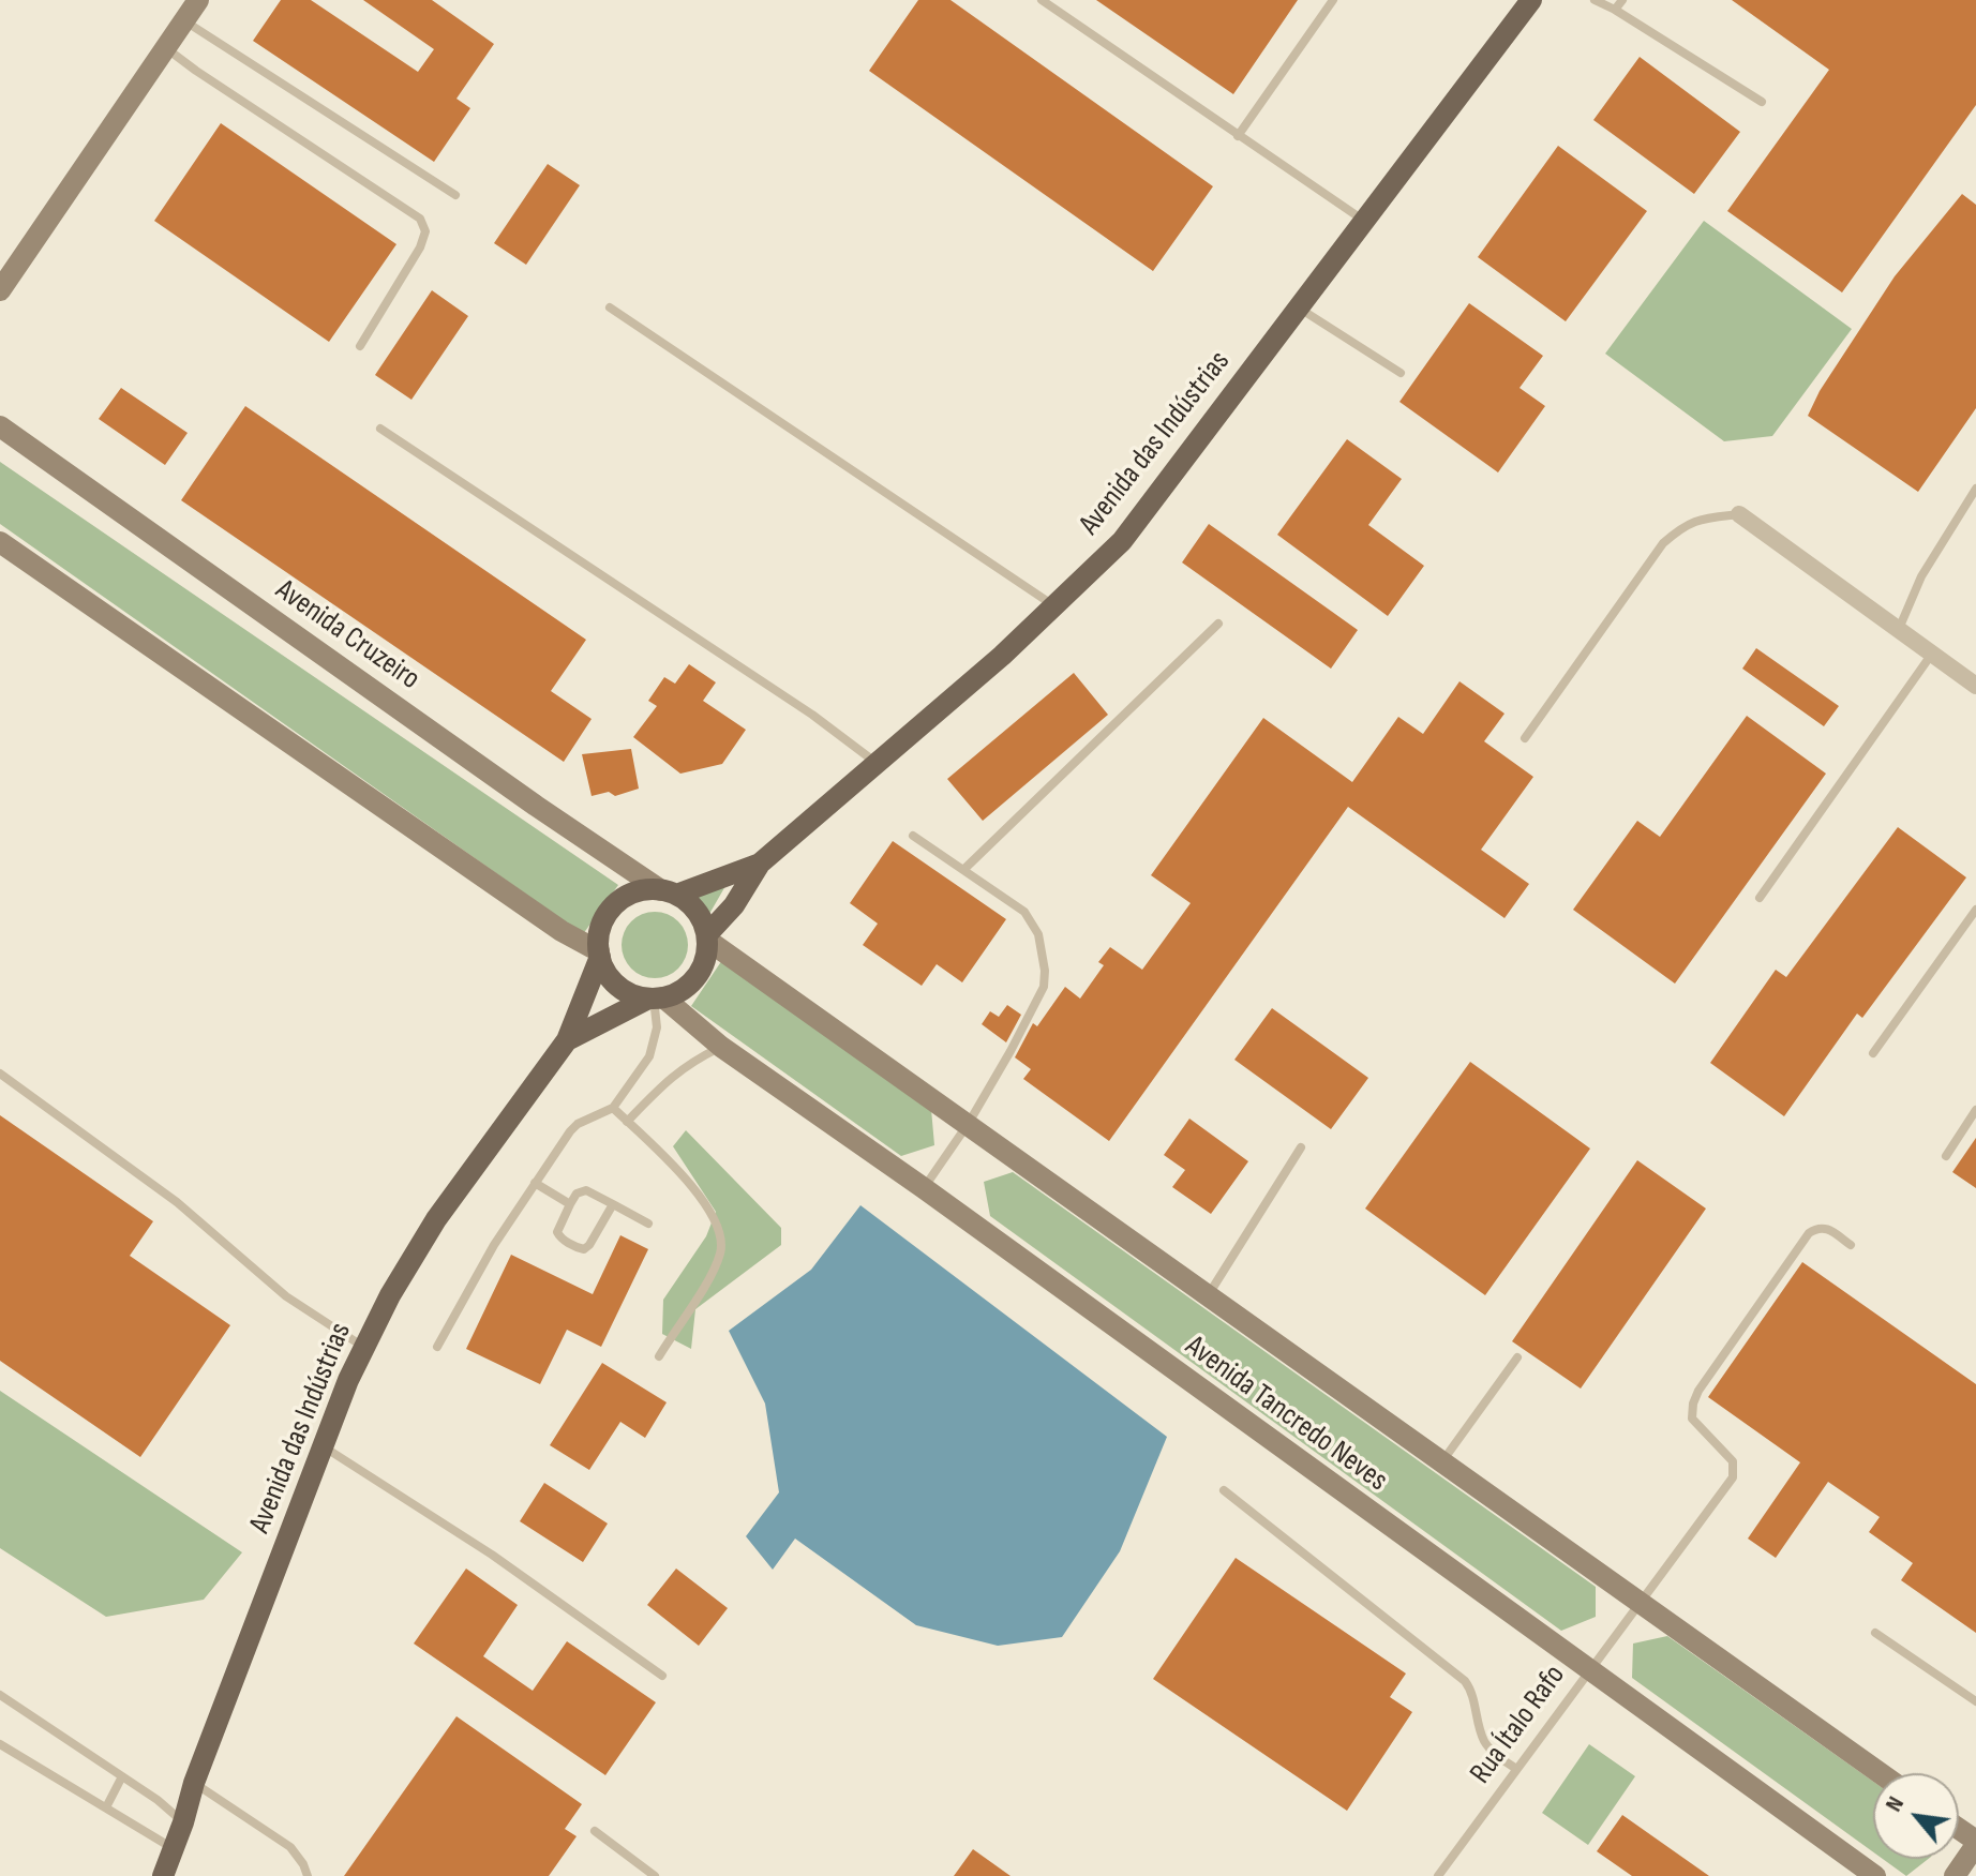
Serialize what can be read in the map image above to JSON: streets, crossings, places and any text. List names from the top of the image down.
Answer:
{
  "streets": {
    "main road": ["Avenida das Indústrias", "Avenida Cruzeiro", "Avenida Tancredo Neves"],
    "lane": ["Rua Ítalo Rafo"]
  },
  "crossings": [
    ["Avenida Cruzeiro", "Avenida Tancredo Neves"],
    ["Avenida Tancredo Neves", "Rua Ítalo Rafo"]
  ],
  "north": "top left"
}
